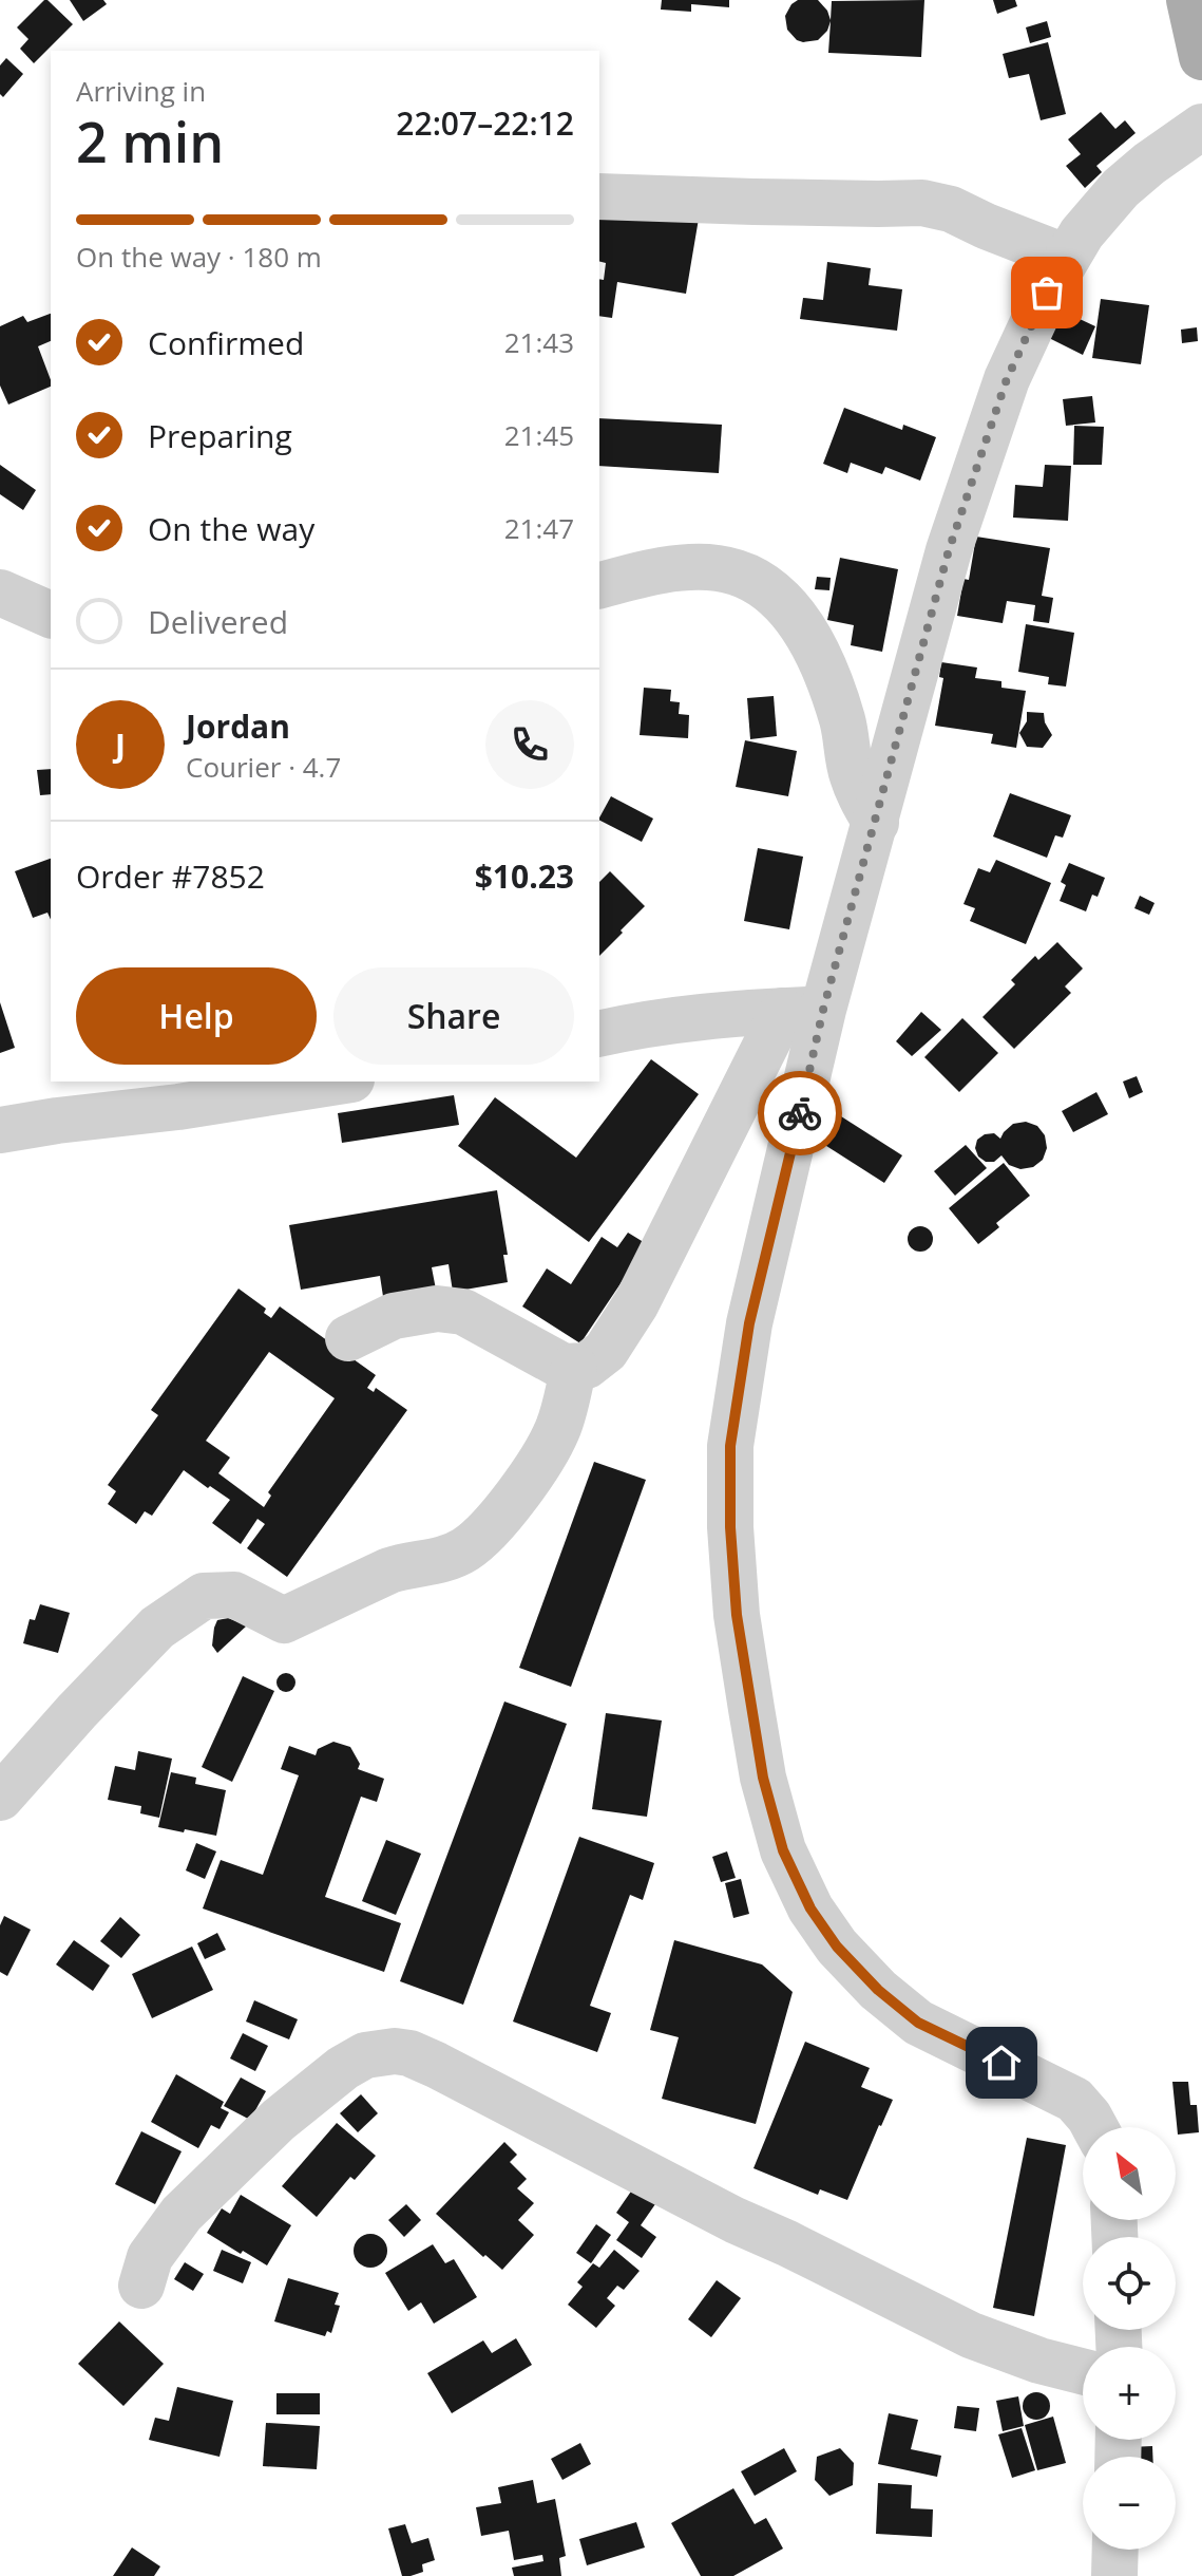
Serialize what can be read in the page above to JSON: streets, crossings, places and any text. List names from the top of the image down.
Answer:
{
  "north": "top left",
  "page": {
    "heading": ["2 min", "Arriving in", "22:07–22:12"],
    "panel": [
      "Jordan",
      "Courier · 4.7",
      "Order #7852",
      "$10.23"
    ],
    "bar": "On the way · 180 m",
    "list": [
      ["Confirmed", "21:43"],
      ["Preparing", "21:45"],
      ["On the way", "21:47"],
      "Delivered"
    ],
    "round": "J",
    "buttons": ["Help", "Share"],
    "map_buttons": ["+", "−"]
  }
}
